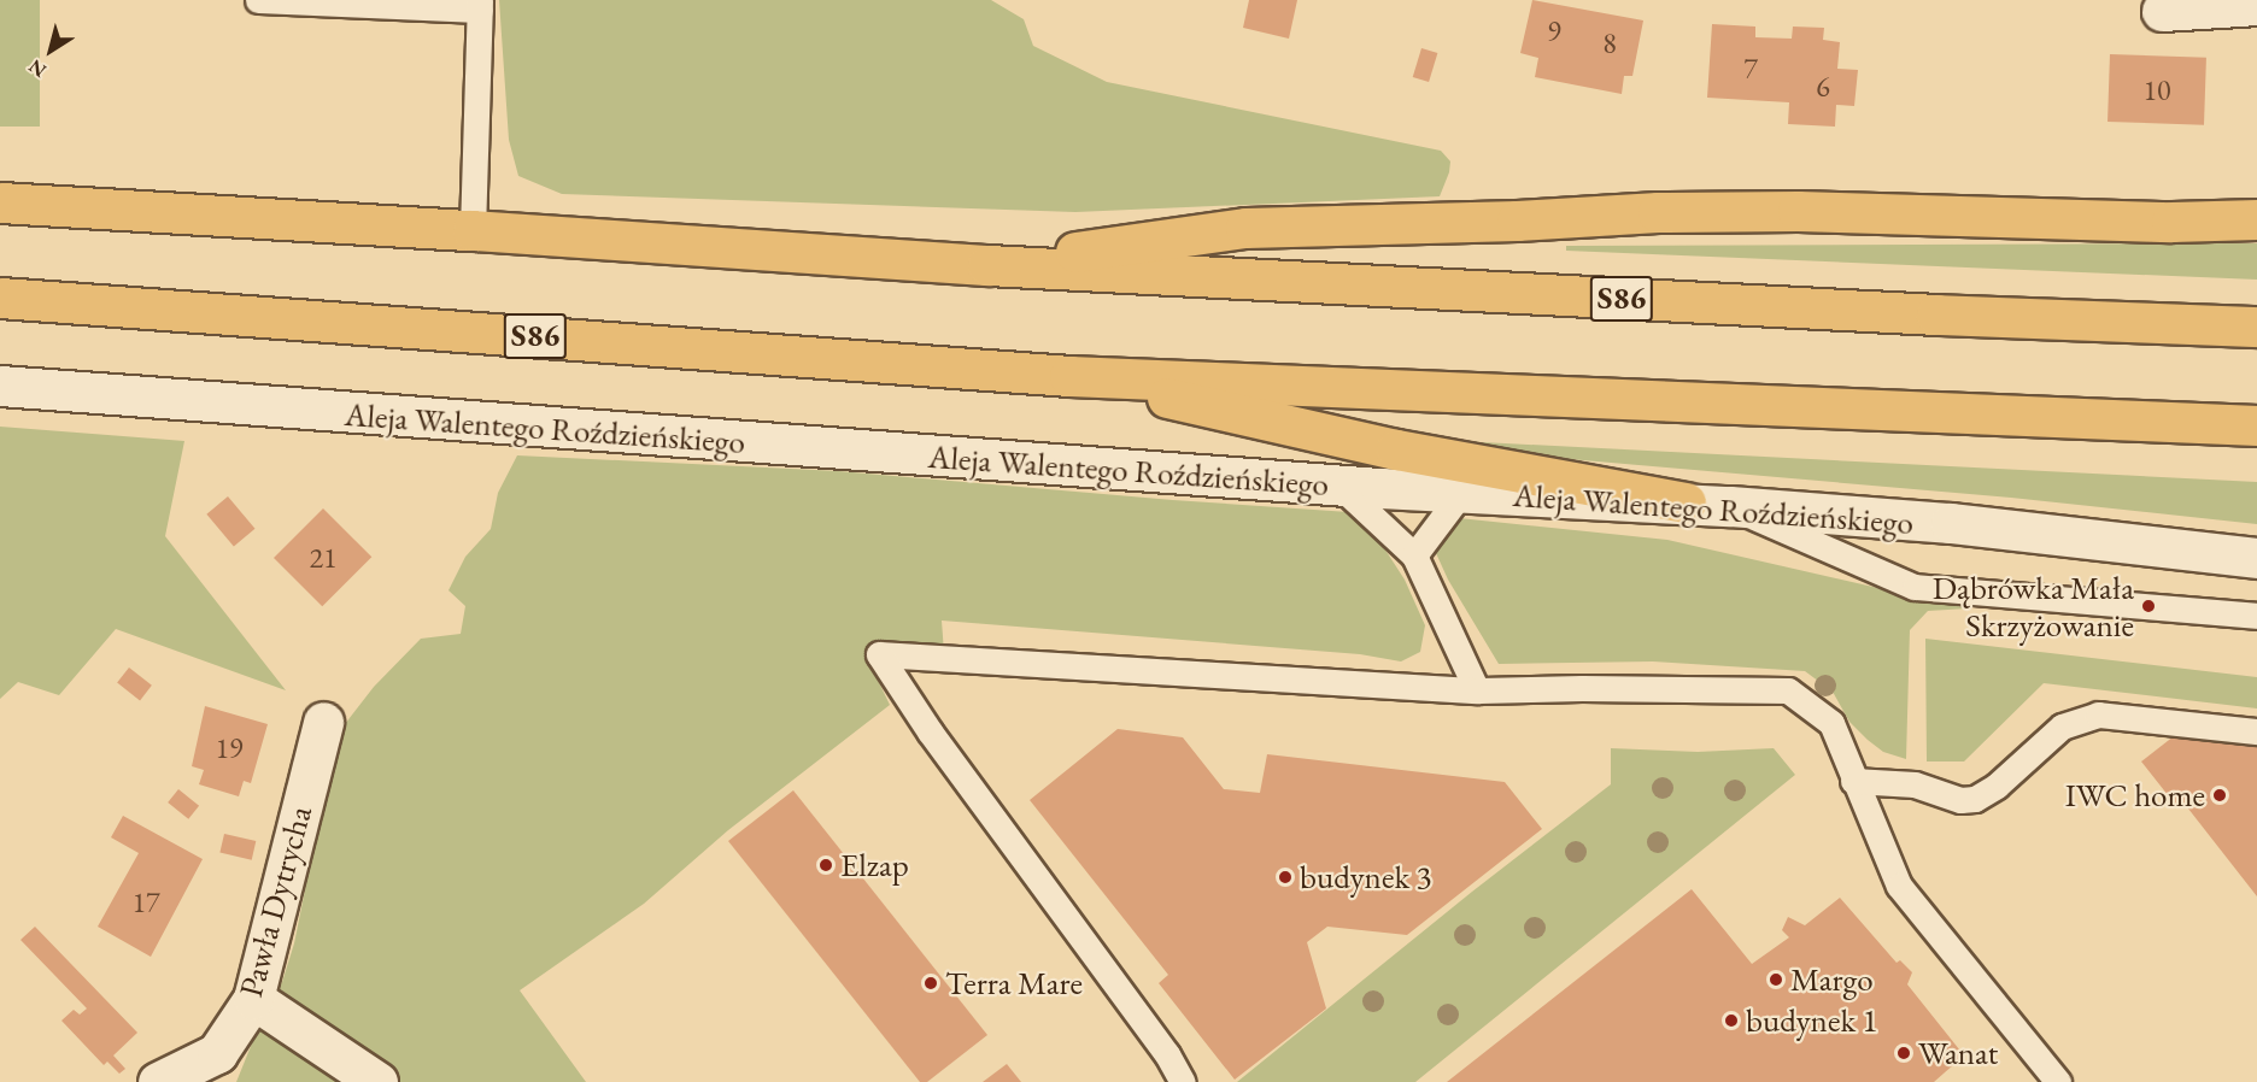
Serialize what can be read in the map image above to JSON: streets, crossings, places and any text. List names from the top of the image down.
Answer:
{
  "streets": {
    "highway": ["S86"],
    "street": ["Aleja Walentego Roździeńskiego", "Pawła Dytrycha"]
  },
  "places": [
    "Dąbrówka Mała Skrzyżowanie",
    "IWC home",
    "Elzap",
    "budynek 3",
    "Margo",
    "Terra Mare",
    "budynek 1",
    "Wanat"
  ],
  "house_numbers": [
    "9",
    "8",
    "7",
    "6",
    "10",
    "21",
    "19",
    "17"
  ],
  "north": "bottom left"
}
